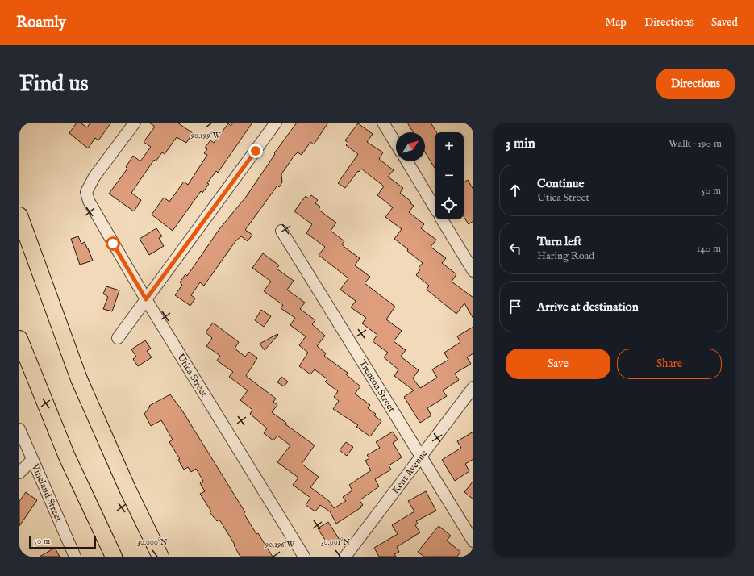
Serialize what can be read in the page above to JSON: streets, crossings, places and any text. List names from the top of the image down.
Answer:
{
  "streets": {
    "street": [
      "Utica Street",
      "Trenton Street",
      "Kent Avenue",
      "Vineland Street"
    ]
  },
  "crossings": [
    ["Trenton Street", "Kent Avenue"]
  ],
  "scale_bar": "50 m",
  "north": "top right",
  "page": {
    "header": "Roamly",
    "nav": ["Map", "Directions", "Saved"],
    "buttons": [
      "Directions",
      ["Save", "Share"]
    ],
    "title": "Find us",
    "heading": ["3 min", "Walk · 190 m"],
    "map_buttons": ["+", "−"],
    "list": [
      ["Continue", "Utica Street", "50 m"],
      ["Turn left", "Haring Road", "140 m"],
      "Arrive at destination"
    ],
    "scale": "50 m"
  },
  "coordinates": [
    "90.199°W",
    "30.000°N",
    "30.001°N",
    "90.196°W"
  ]
}
